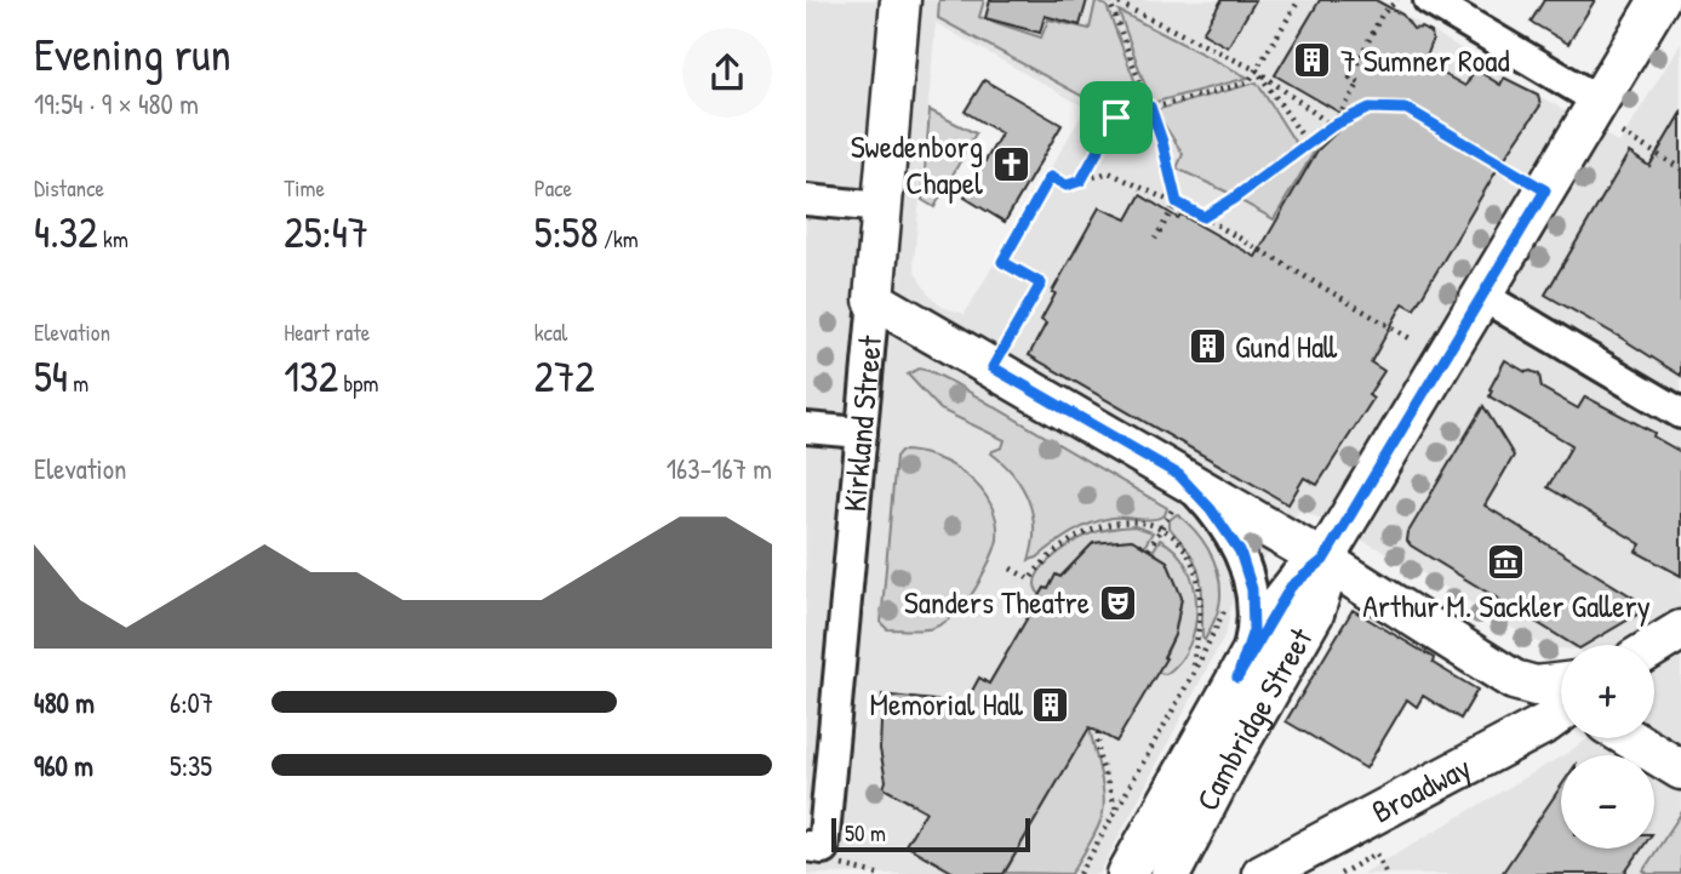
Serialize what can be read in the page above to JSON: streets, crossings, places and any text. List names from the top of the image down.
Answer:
{
  "streets": {
    "main road": ["Kirkland Street", "Cambridge Street", "Broadway"]
  },
  "places": {
    "building": ["7 Sumner Road", "Gund Hall", "Memorial Hall"],
    "church": ["Swedenborg Chapel"],
    "museum": ["Arthur M. Sackler Gallery"],
    "theatre": ["Sanders Theatre"]
  },
  "scale_bar": "50 m",
  "page": {
    "heading": ["Evening run", "19:54 · 9 × 480 m"],
    "stats": [
      ["Distance", "4.32 km"],
      ["Time", "25:47"],
      ["Pace", "5:58 /km"],
      ["Elevation", "54 m"],
      ["Heart rate", "132 bpm"],
      ["kcal", "272"]
    ],
    "chart": ["Elevation", "163–167 m"],
    "map_buttons": ["+", "−"],
    "list": [
      {
        "name": "480 m",
        "note": "6:07"
      },
      {
        "name": "960 m",
        "note": "5:35"
      }
    ],
    "scale": "50 m"
  }
}
